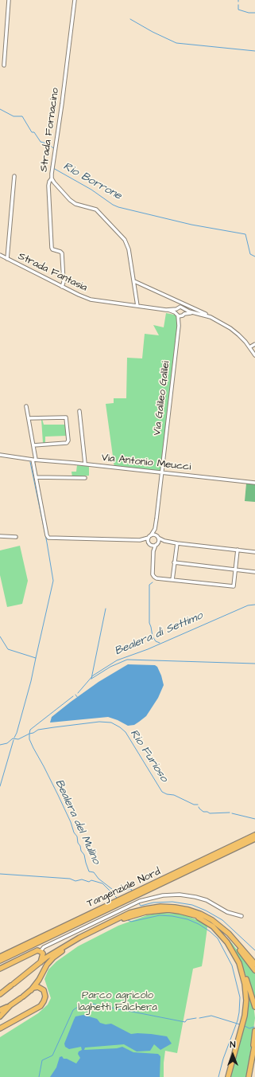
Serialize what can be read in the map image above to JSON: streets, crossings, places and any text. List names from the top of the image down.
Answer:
{
  "streets": {
    "highway": ["Tangenziale Nord"],
    "street": [
      "Strada Fornacino",
      "Strada Fantasia",
      "Via Galileo Galilei",
      "Via Antonio Meucci"
    ]
  },
  "crossings": [
    ["Strada Fornacino", "Strada Fantasia"],
    ["Via Galileo Galilei", "Via Antonio Meucci"]
  ],
  "water": [
    "Rio Borrone",
    "Bealera di Settimo",
    "Rio Furioso",
    "Bealera del Mulino"
  ],
  "parks": ["Parco agricolo laghetti Falchera"],
  "north": "top"
}
